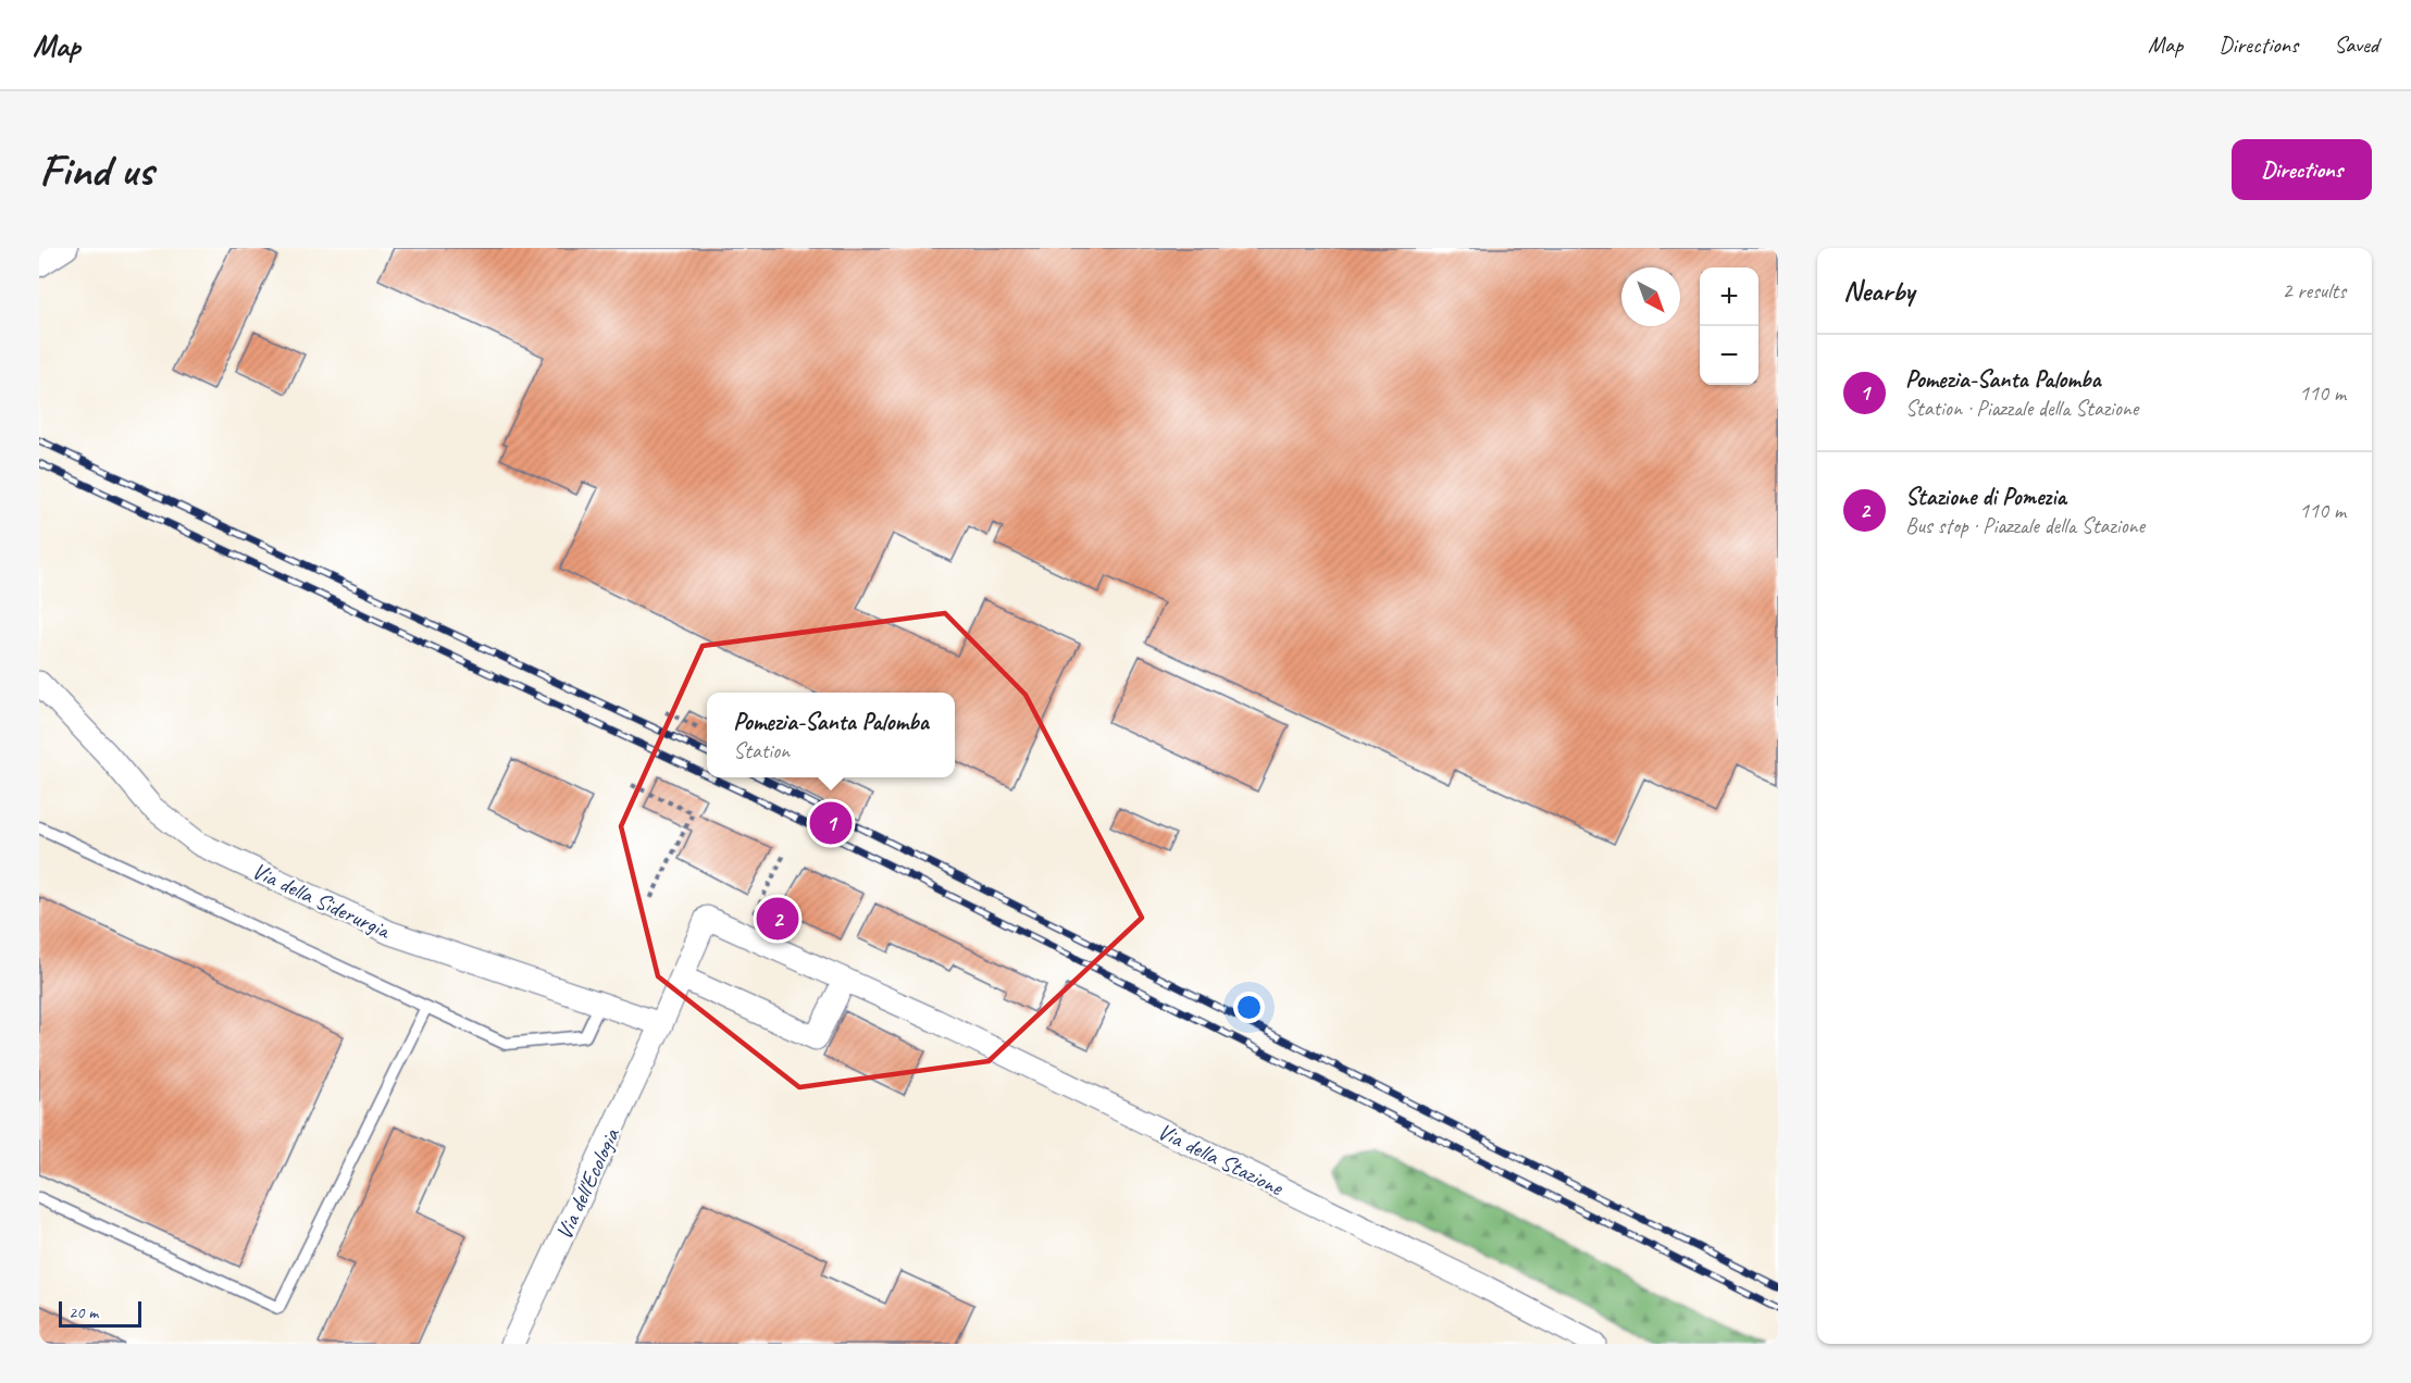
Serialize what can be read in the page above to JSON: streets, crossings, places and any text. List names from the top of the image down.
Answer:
{
  "streets": {
    "street": ["Via della Siderurgia", "Via della Stazione", "Via dell'Ecologia"]
  },
  "crossings": [
    ["Via della Siderurgia", "Via dell'Ecologia"]
  ],
  "scale_bar": "20 m",
  "north": "bottom right",
  "page": {
    "header": "Map",
    "nav": ["Map", "Directions", "Saved"],
    "buttons": "Directions",
    "title": "Find us",
    "heading": ["Nearby", "2 results"],
    "map_buttons": ["+", "−"],
    "list": [
      {
        "mark": "1",
        "name": "Pomezia-Santa Palomba",
        "note": "Station · Piazzale della Stazione",
        "value": "110 m"
      },
      {
        "mark": "2",
        "name": "Stazione di Pomezia",
        "note": "Bus stop · Piazzale della Stazione",
        "value": "110 m"
      }
    ],
    "popup": ["Pomezia-Santa Palomba", "Station"],
    "pins": ["1", "2"],
    "scale": "20 m"
  }
}
